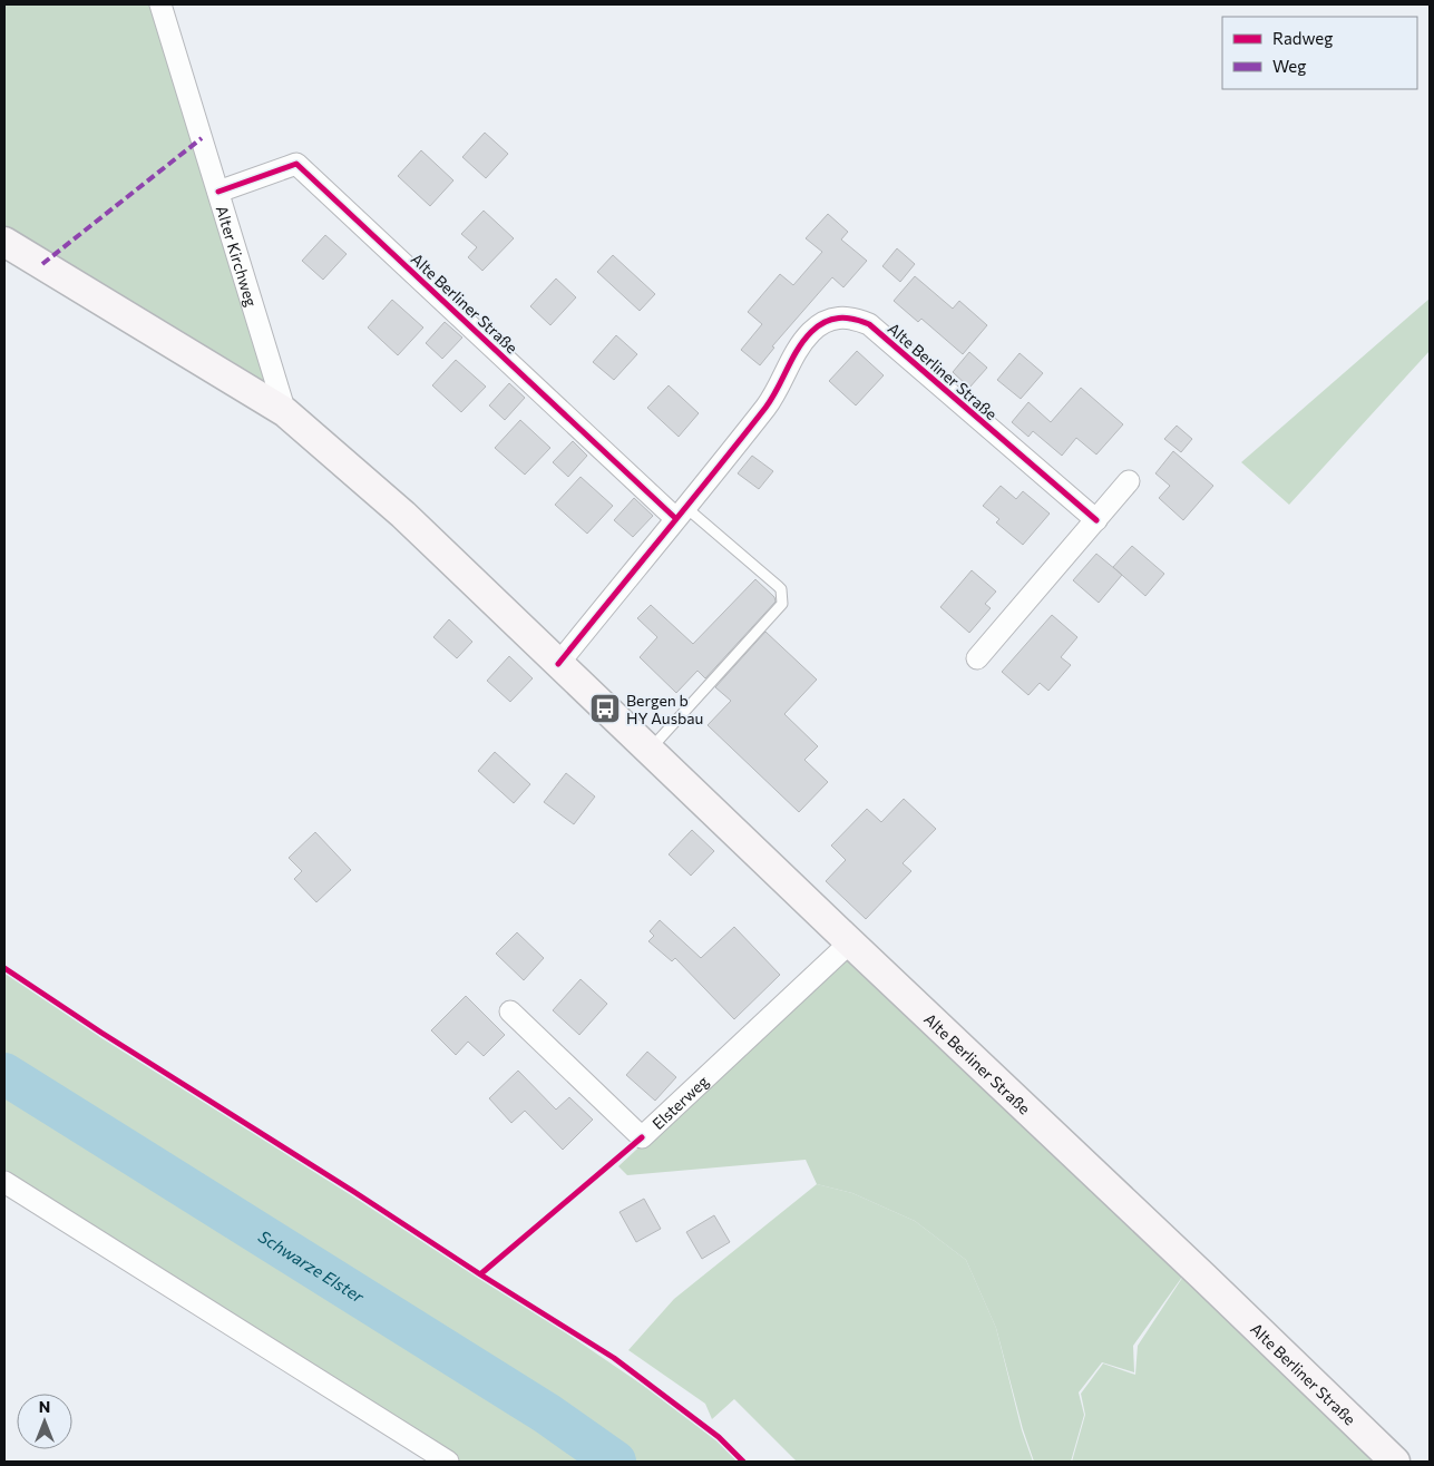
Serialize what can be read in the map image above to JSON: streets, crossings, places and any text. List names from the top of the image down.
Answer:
{
  "streets": {
    "main road": ["Alte Berliner Straße"],
    "street": ["Alter Kirchweg", "Elsterweg"]
  },
  "crossings": [
    ["Alter Kirchweg", "Alte Berliner Straße"],
    ["Alte Berliner Straße", "Elsterweg"]
  ],
  "water": ["Schwarze Elster"],
  "places": {
    "bus stop": ["Bergen b HY Ausbau"]
  },
  "legend": ["Radweg", "Weg"],
  "north": "top"
}
